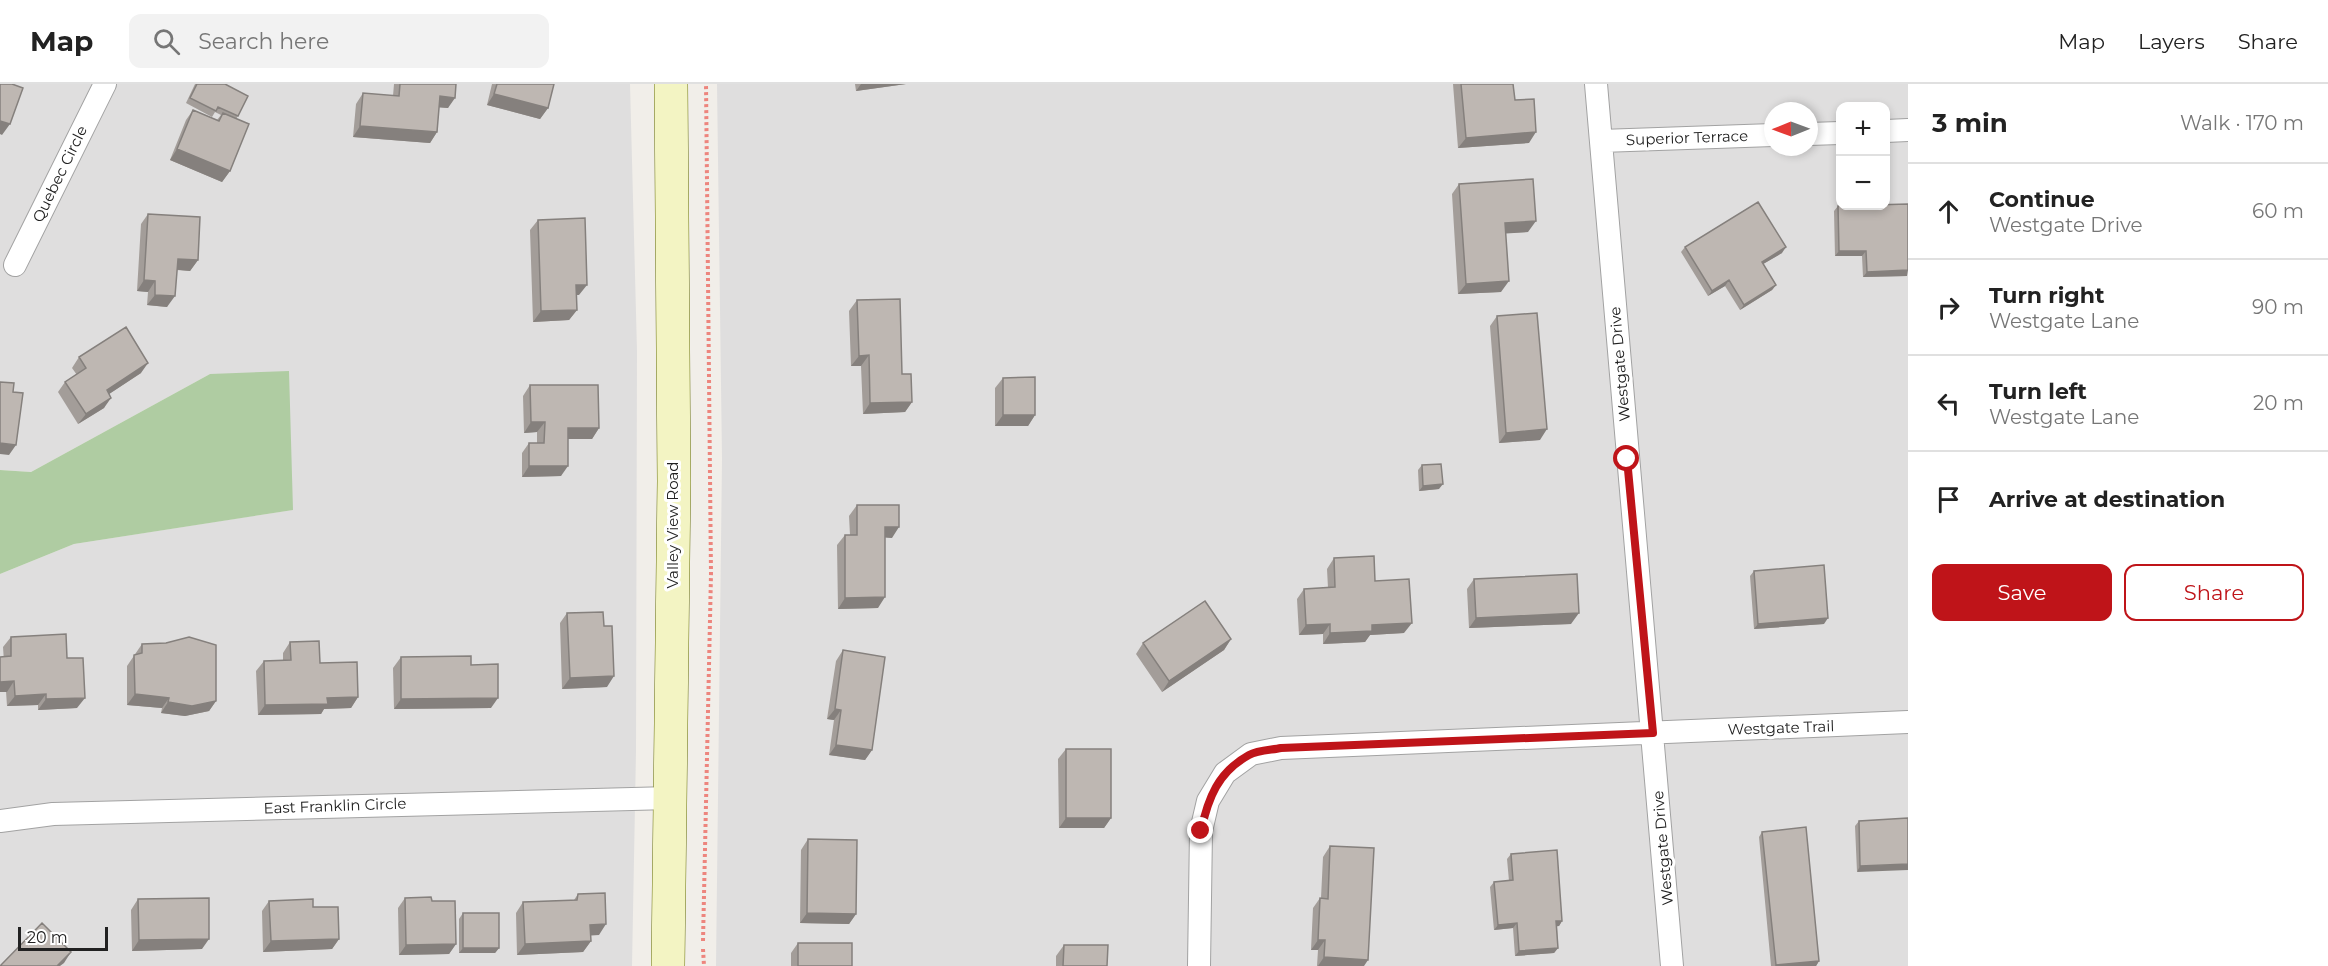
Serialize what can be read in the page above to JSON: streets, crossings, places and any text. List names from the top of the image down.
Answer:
{
  "streets": {
    "main road": ["Valley View Road"],
    "street": [
      "Superior Terrace",
      "Quebec Circle",
      "Westgate Drive",
      "Westgate Trail",
      "East Franklin Circle"
    ]
  },
  "crossings": [
    ["Superior Terrace", "Westgate Drive"],
    ["Westgate Drive", "Westgate Trail"],
    ["Valley View Road", "East Franklin Circle"]
  ],
  "scale_bar": "20 m",
  "north": "left",
  "page": {
    "header": "Map",
    "search": "Search here",
    "nav": ["Map", "Layers", "Share"],
    "heading": ["3 min", "Walk · 170 m"],
    "map_buttons": ["+", "−"],
    "list": [
      ["Continue", "Westgate Drive", "60 m"],
      ["Turn right", "Westgate Lane", "90 m"],
      ["Turn left", "Westgate Lane", "20 m"],
      "Arrive at destination"
    ],
    "buttons": ["Save", "Share"],
    "scale": "20 m"
  }
}
